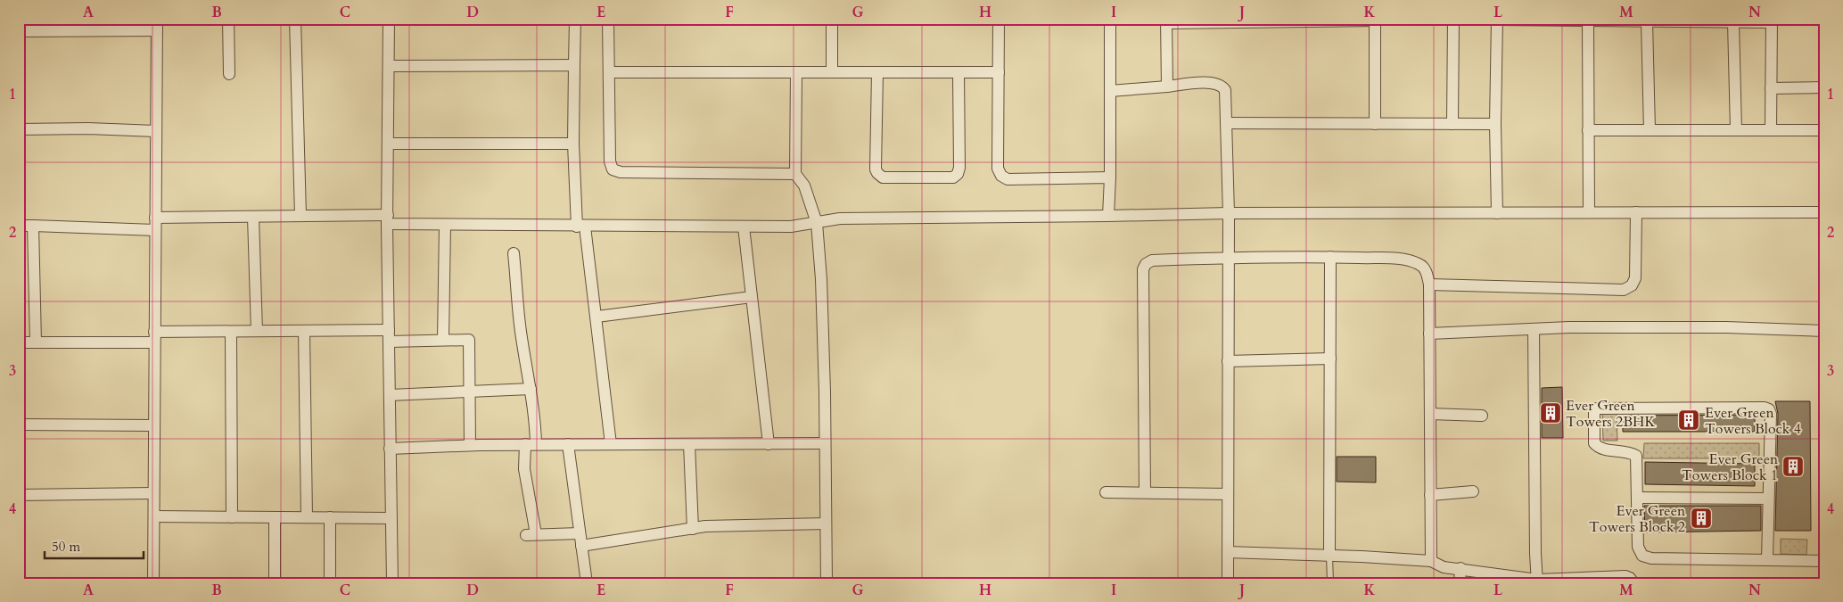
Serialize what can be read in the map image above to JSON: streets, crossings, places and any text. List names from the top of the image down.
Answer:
{
  "places": {
    "building": [
      "Ever Green Towers 2BHK",
      "Ever Green Towers Block 4",
      "Ever Green Towers Block 1",
      "Ever Green Towers Block 2"
    ]
  },
  "scale_bar": "50 m",
  "grid": {
    "columns": [
      "A",
      "B",
      "C",
      "D",
      "E",
      "F",
      "G",
      "H",
      "I",
      "J",
      "K",
      "L",
      "M",
      "N"
    ],
    "rows": [
      "1",
      "2",
      "3",
      "4"
    ]
  }
}
